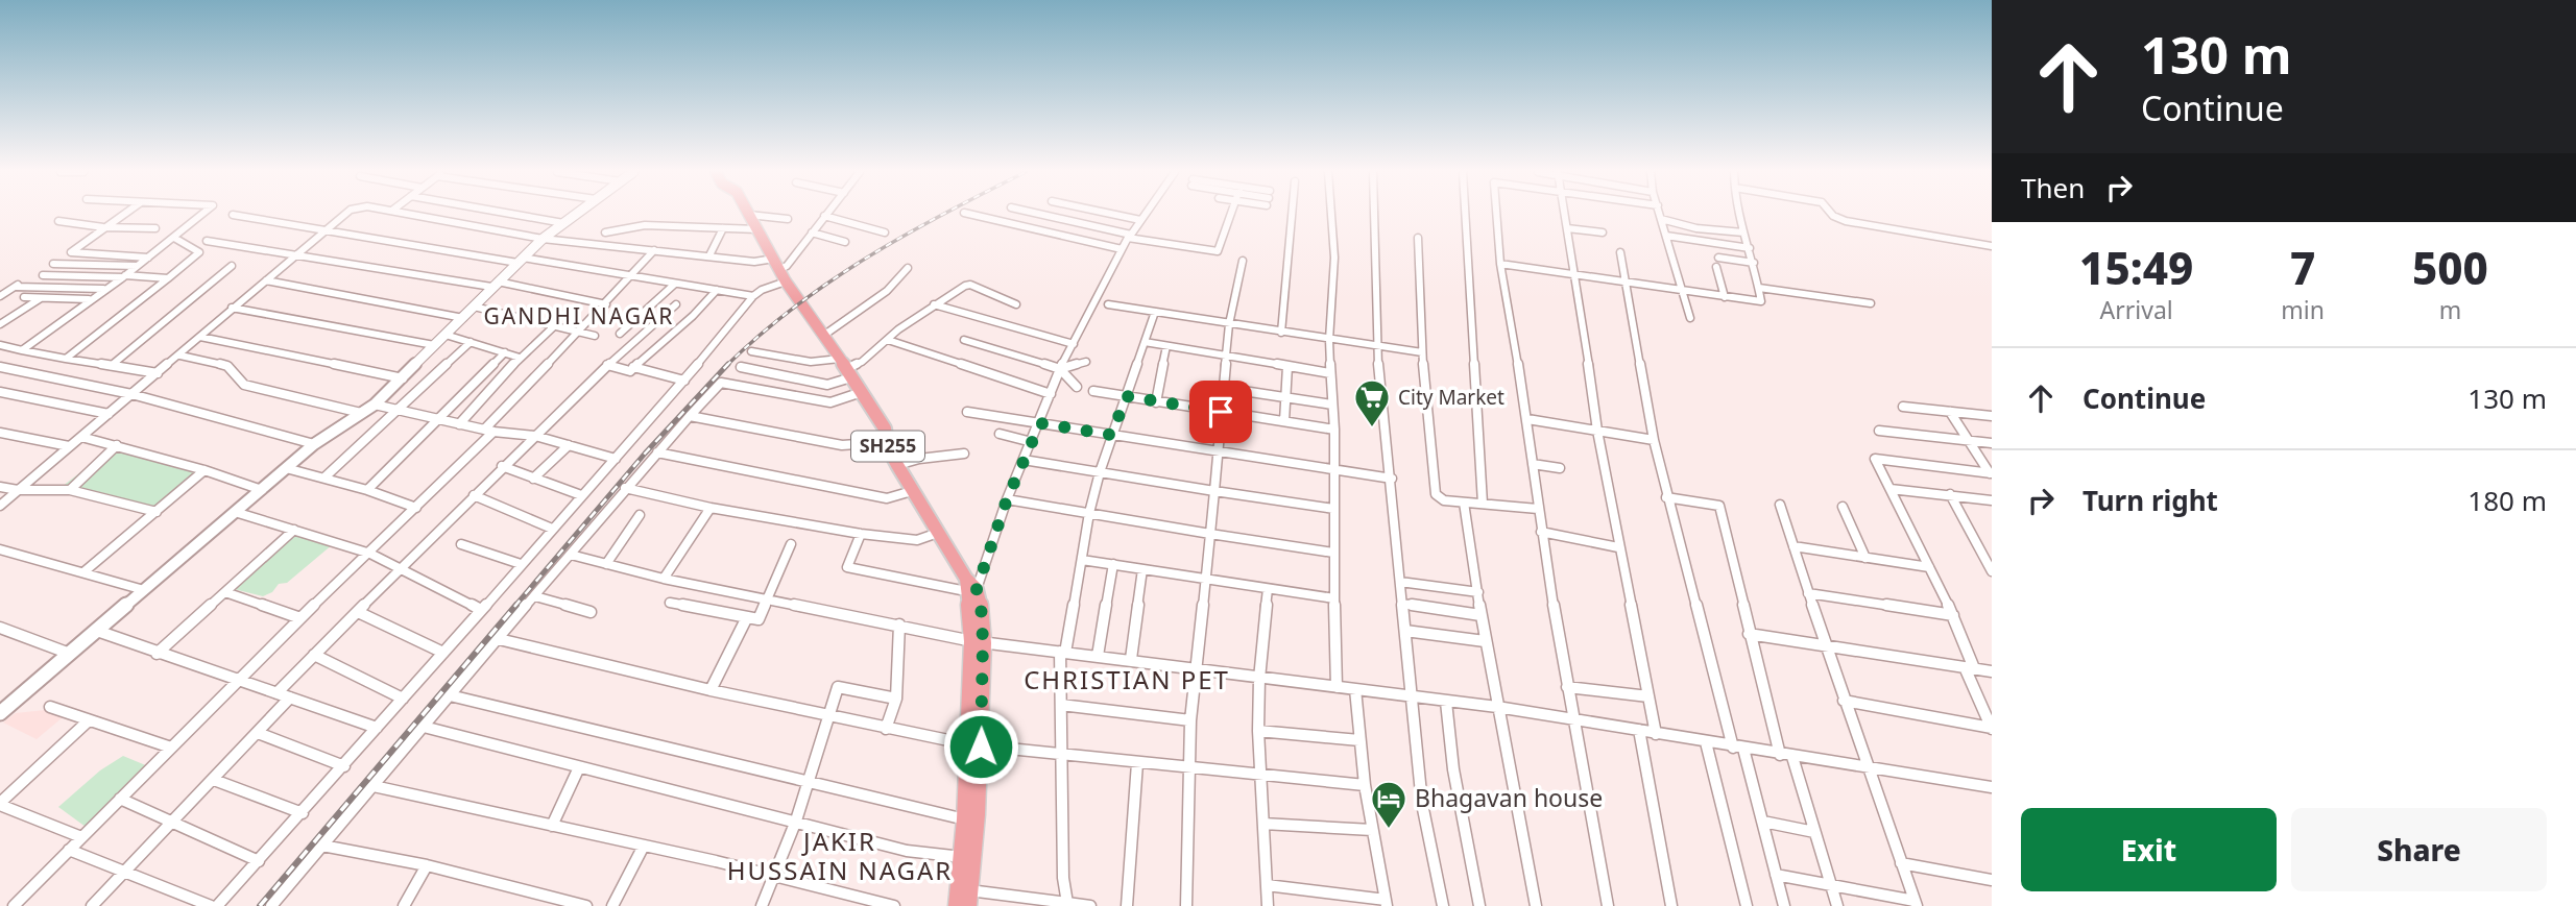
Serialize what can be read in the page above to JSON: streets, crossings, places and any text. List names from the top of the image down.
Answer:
{
  "streets": {
    "main road": ["SH255"]
  },
  "districts": ["GANDHI NAGAR", "CHRISTIAN PET", "JAKIR HUSSAIN NAGAR"],
  "places": {
    "supermarket": ["City Market"],
    "hotel": ["Bhagavan house"]
  },
  "page": {
    "turn": ["130 m", "Continue"],
    "then": "Then",
    "eta": [
      "15:49",
      "Arrival",
      "7",
      "min",
      "500",
      "m"
    ],
    "list": [
      {
        "name": "Continue",
        "value": "130 m"
      },
      {
        "name": "Turn right",
        "value": "180 m"
      }
    ],
    "buttons": ["Exit", "Share"]
  }
}
